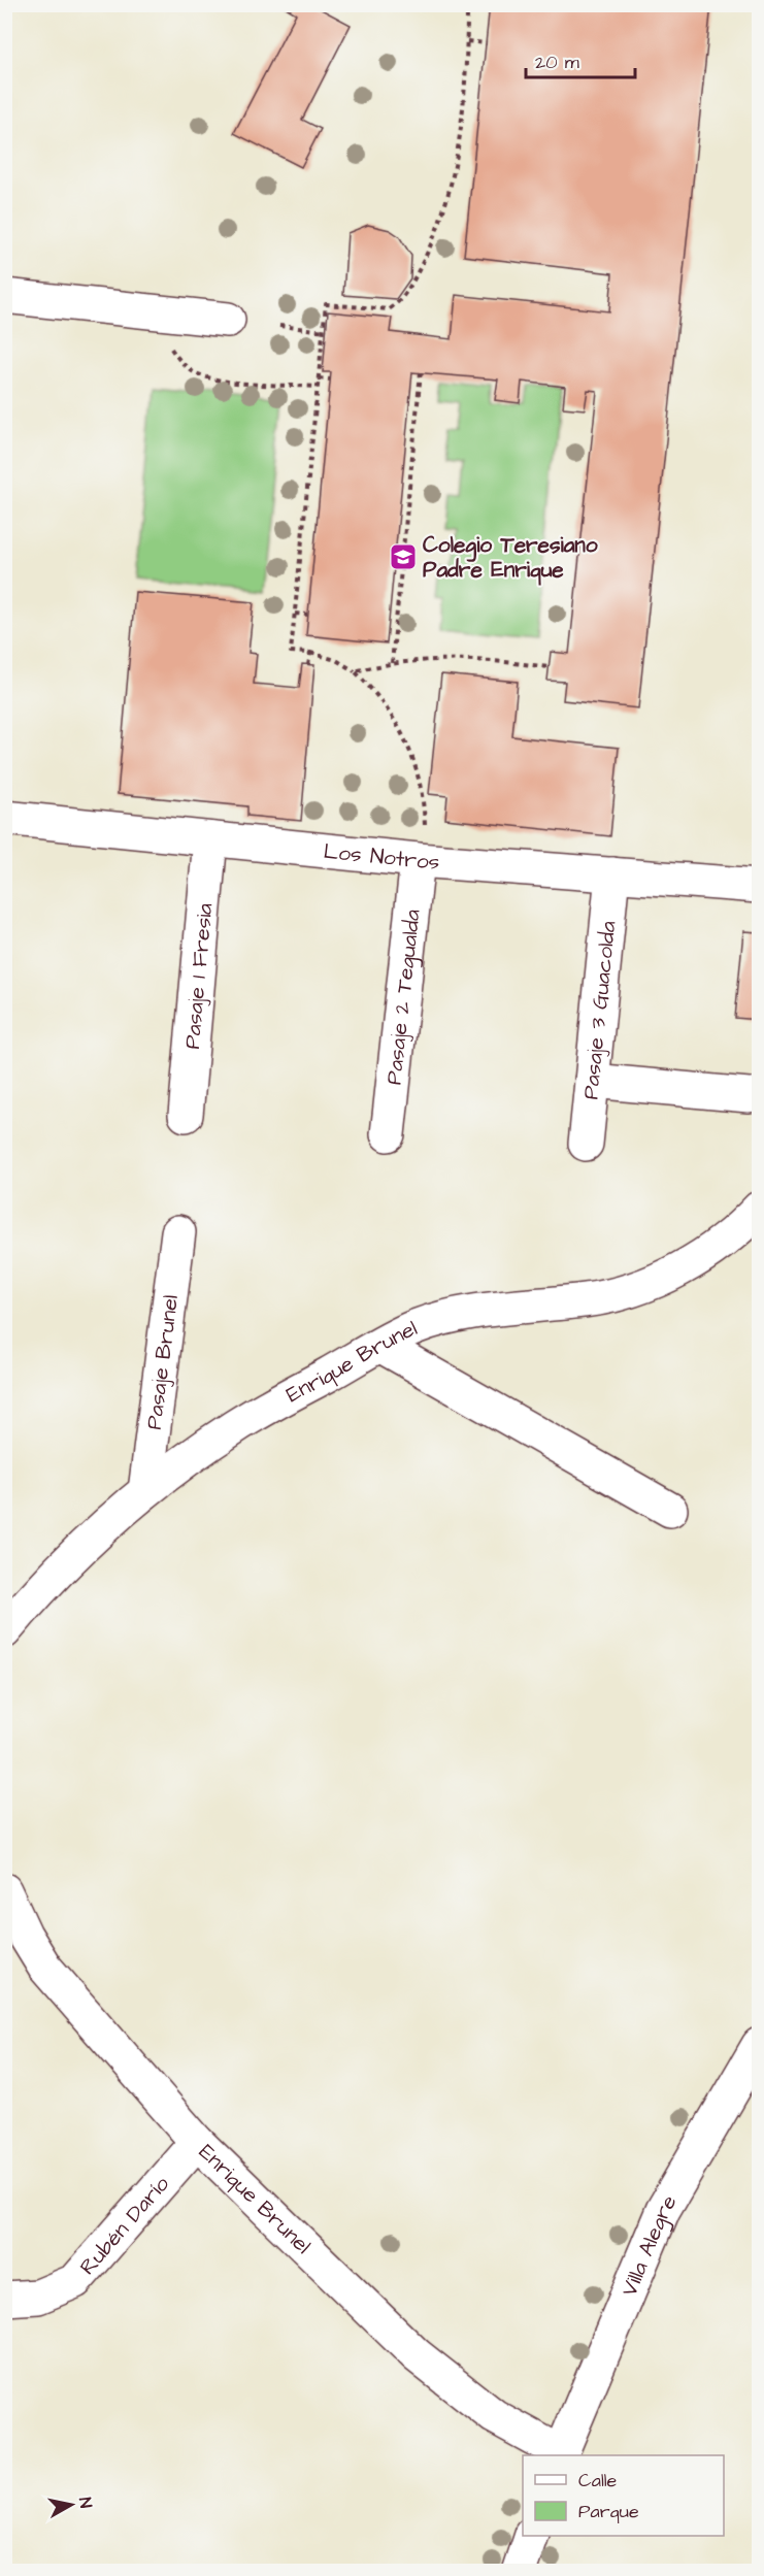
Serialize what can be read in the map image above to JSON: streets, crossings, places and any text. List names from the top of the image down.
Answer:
{
  "streets": {
    "street": [
      "Los Notros",
      "Pasaje 1 Fresia",
      "Pasaje 2 Tegualda",
      "Pasaje 3 Guacolda",
      "Pasaje Brunel",
      "Enrique Brunel",
      "Rubén Darío",
      "Villa Alegre"
    ]
  },
  "crossings": [
    ["Los Notros", "Pasaje 1 Fresia"],
    ["Los Notros", "Pasaje 2 Tegualda"],
    ["Los Notros", "Pasaje 3 Guacolda"],
    ["Pasaje Brunel", "Enrique Brunel"],
    ["Enrique Brunel", "Rubén Darío"],
    ["Enrique Brunel", "Villa Alegre"]
  ],
  "places": {
    "school or university": ["Colegio Teresiano Padre Enrique"]
  },
  "legend": ["Calle", "Parque"],
  "scale_bar": "20 m",
  "north": "right"
}
